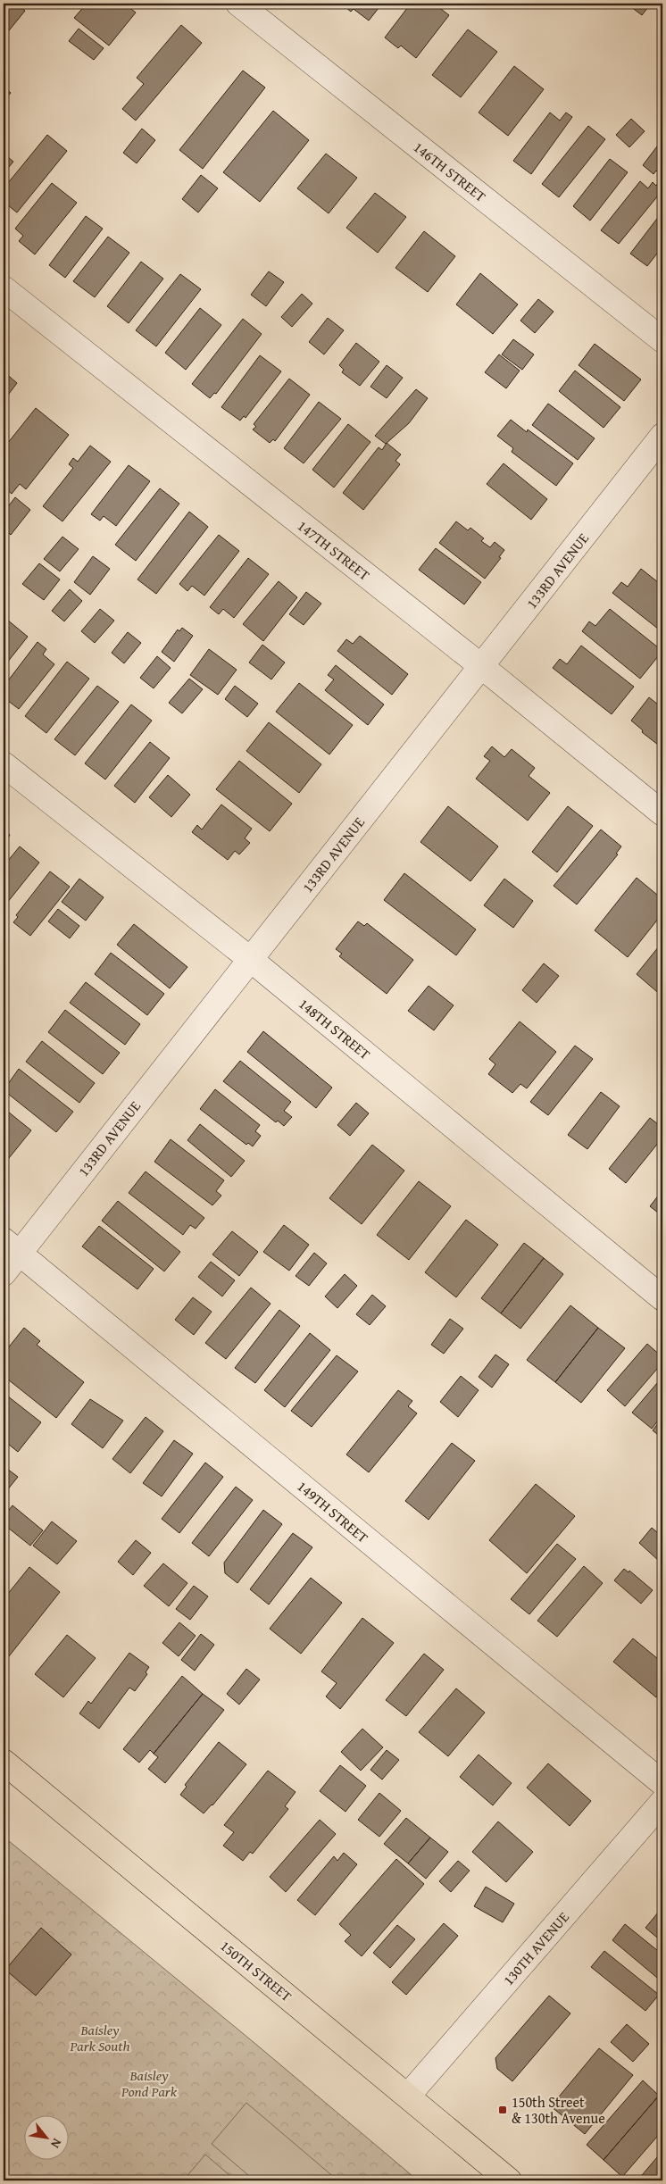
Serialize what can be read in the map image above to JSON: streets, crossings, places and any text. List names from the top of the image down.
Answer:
{
  "streets": {
    "main road": ["150TH STREET"],
    "street": [
      "146TH STREET",
      "147TH STREET",
      "133RD AVENUE",
      "148TH STREET",
      "149TH STREET",
      "130TH AVENUE"
    ]
  },
  "crossings": [
    ["147TH STREET", "133RD AVENUE"],
    ["133RD AVENUE", "148TH STREET"],
    ["133RD AVENUE", "149TH STREET"],
    ["130TH AVENUE", "150TH STREET"]
  ],
  "parks": ["Baisley Park South", "Baisley Pond Park"],
  "places": {
    "transit": ["150th Street & 130th Avenue"]
  },
  "north": "bottom right"
}
